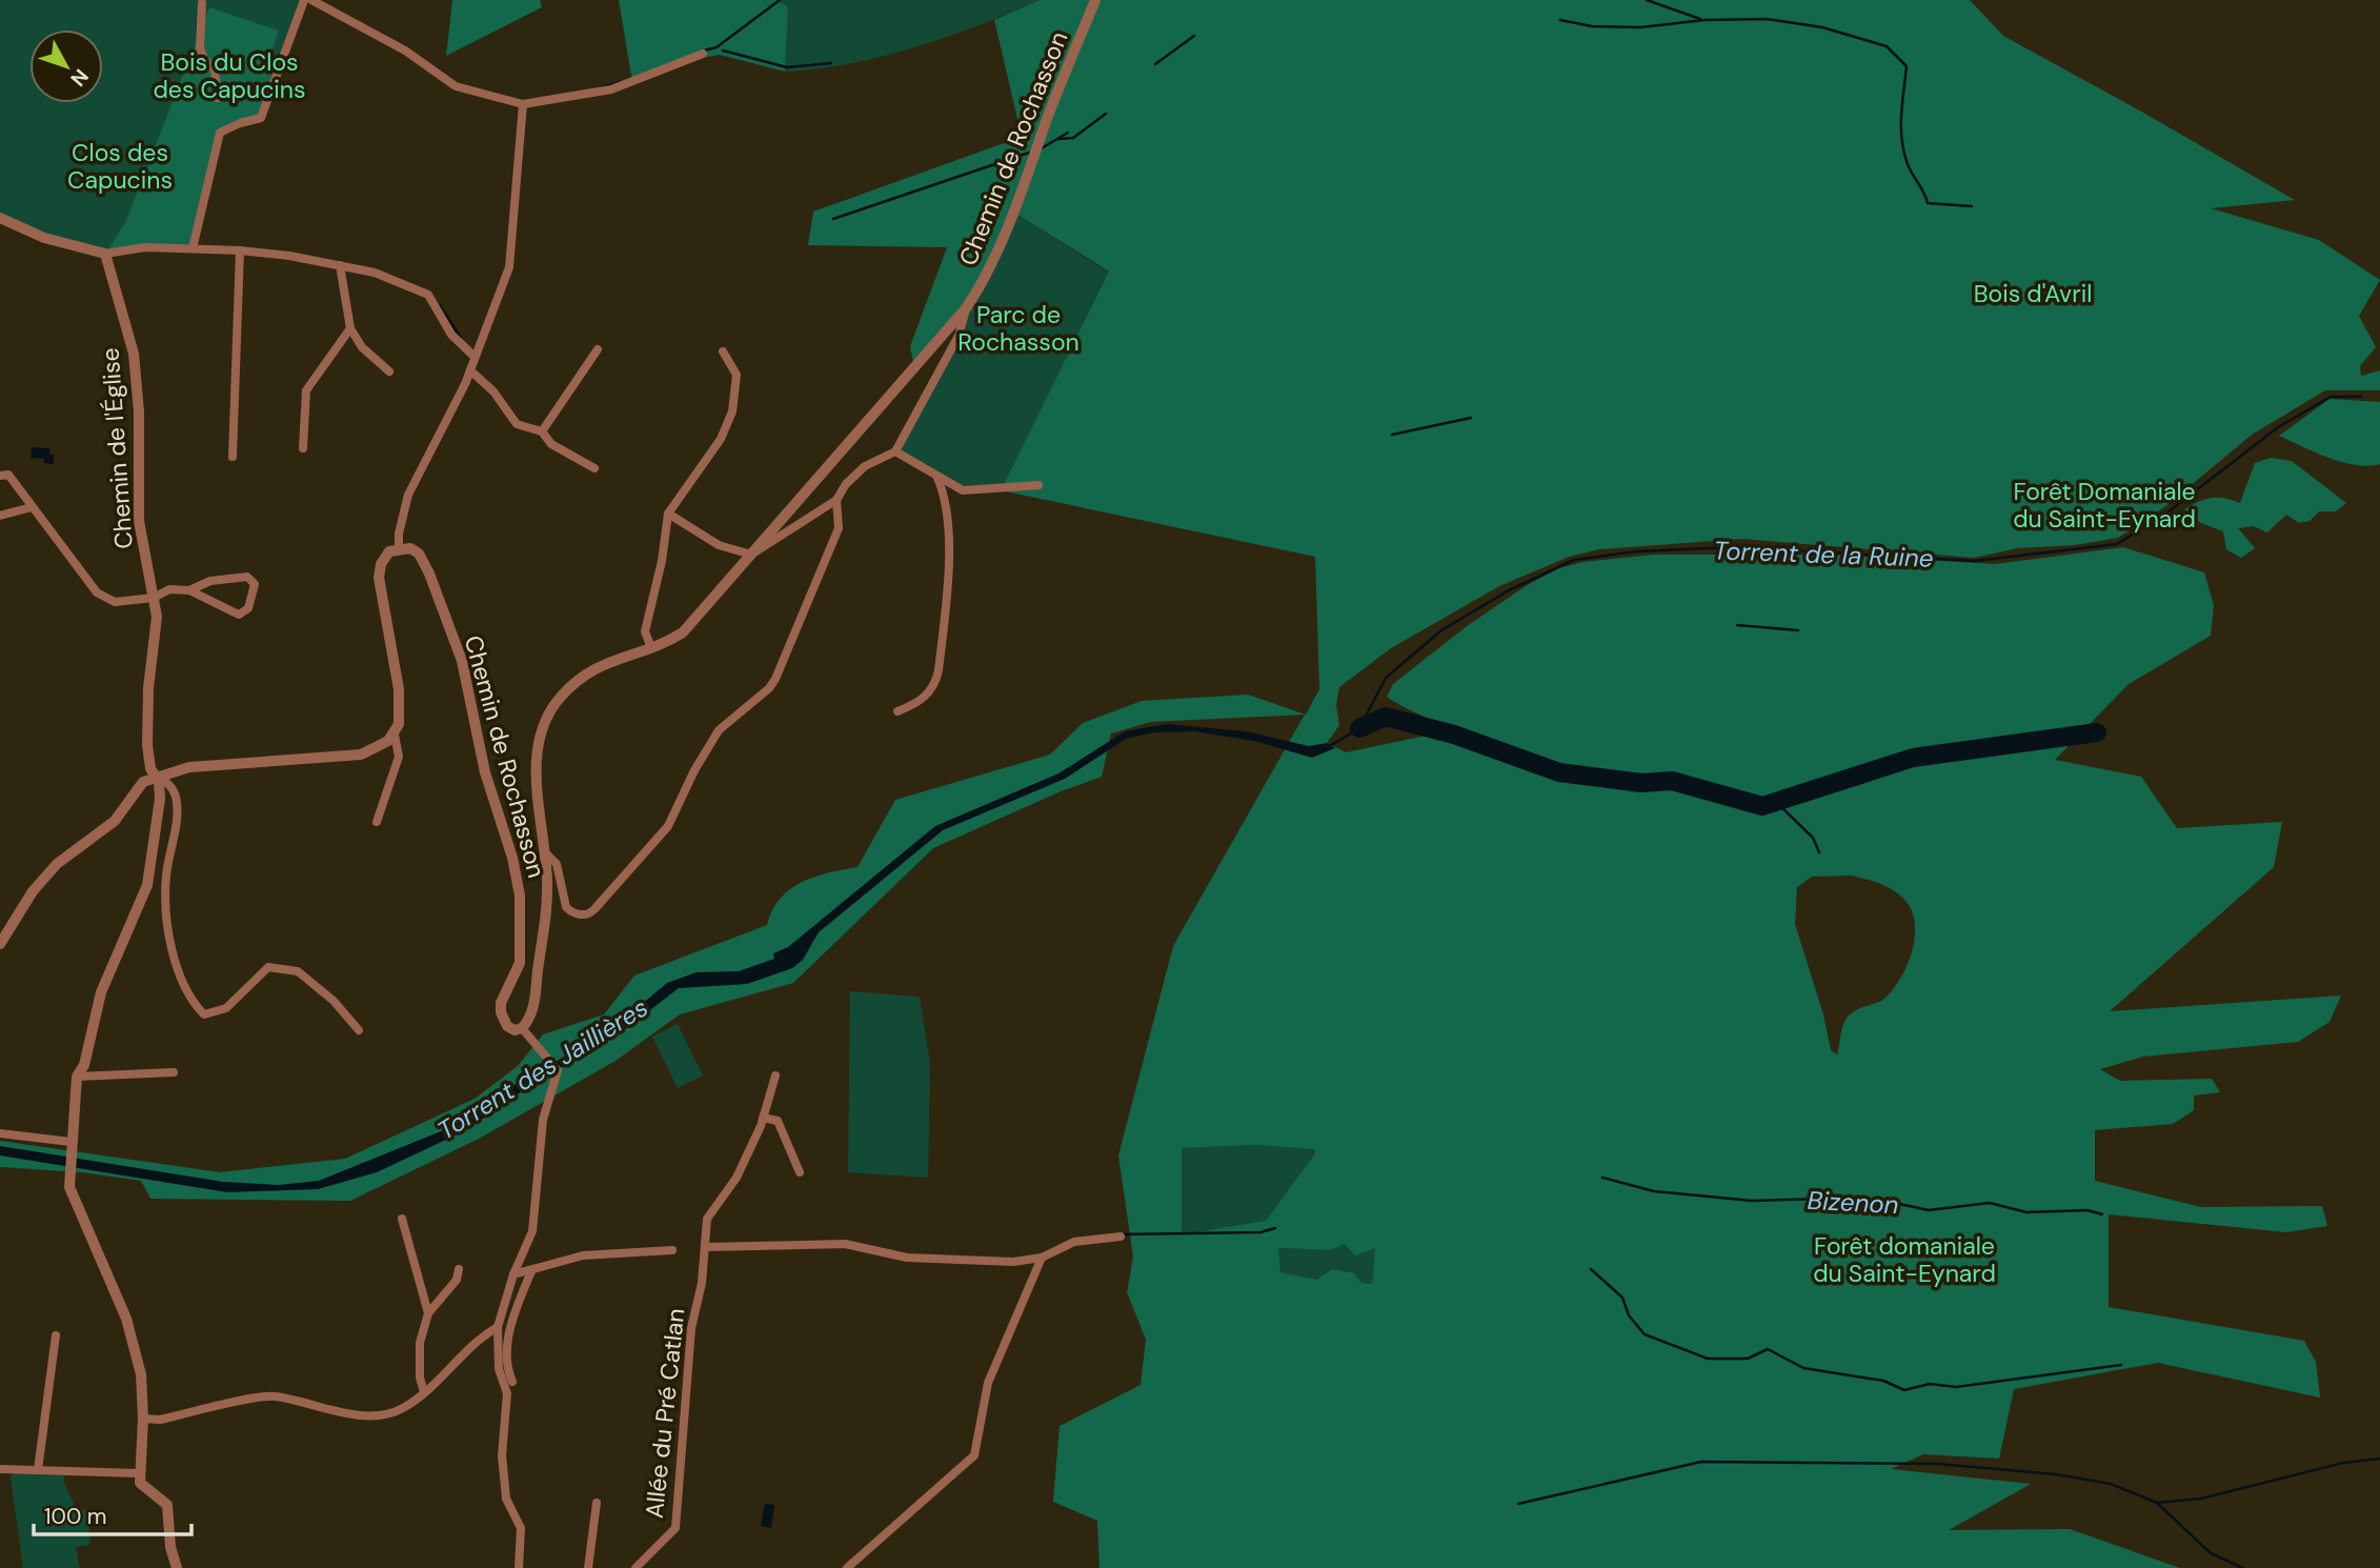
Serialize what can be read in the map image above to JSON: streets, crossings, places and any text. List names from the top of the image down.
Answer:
{
  "streets": {
    "street": ["Chemin de Rochasson", "Chemin de l'Église", "Allée du Pré Catlan"]
  },
  "water": ["Torrent de la Ruine", "Torrent des Jaillières", "Bizenon"],
  "parks": [
    "Bois du Clos des Capucins",
    "Clos des Capucins",
    "Bois d'Avril",
    "Parc de Rochasson",
    "Forêt Domaniale du Saint-Eynard",
    "Forêt domaniale du Saint-Eynard"
  ],
  "scale_bar": "100 m",
  "north": "bottom right"
}
